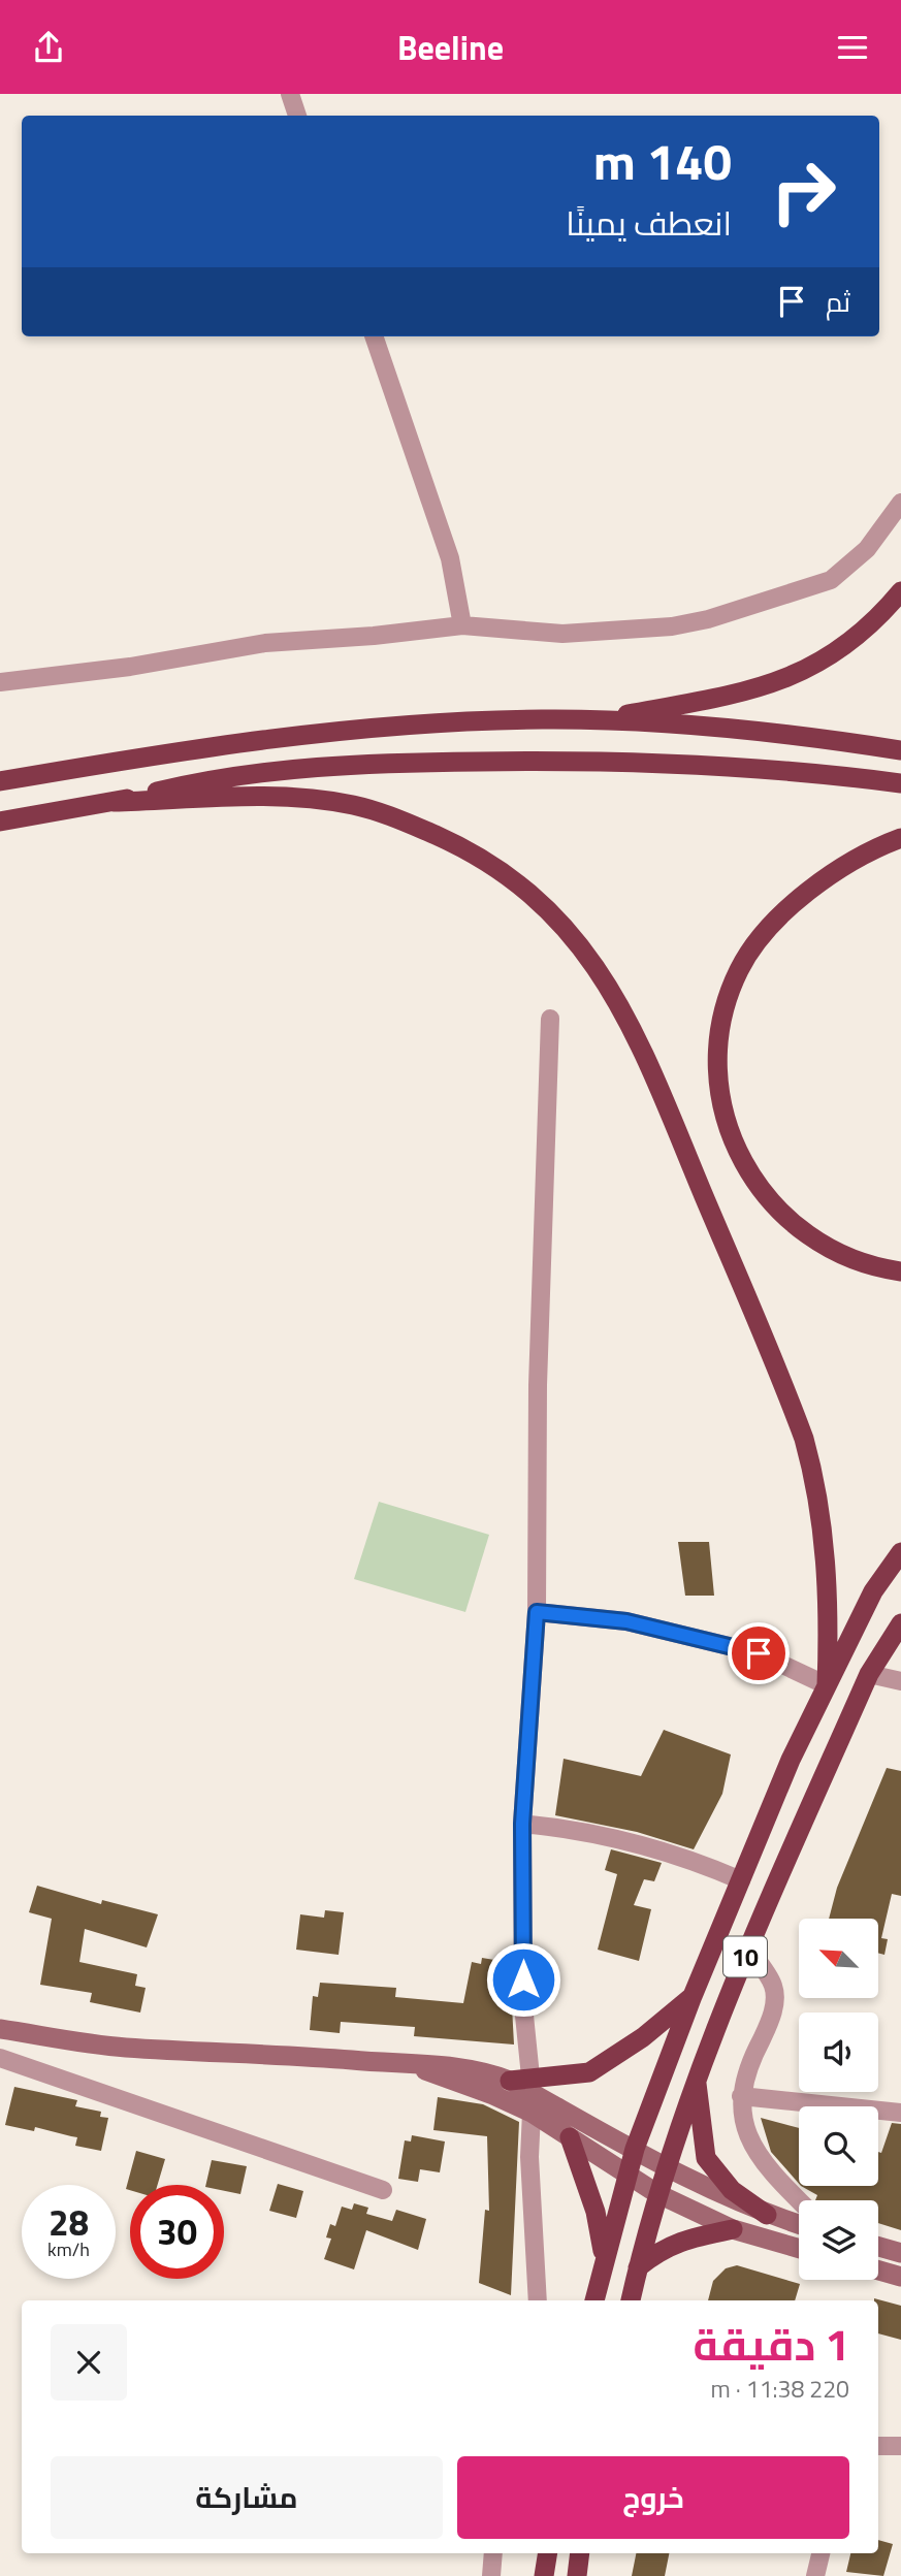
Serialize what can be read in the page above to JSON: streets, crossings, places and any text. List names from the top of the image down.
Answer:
{
  "streets": {
    "highway": ["10"]
  },
  "north": "top left",
  "page": {
    "header": "Beeline",
    "turn": ["140 m", "انعطف يمينًا"],
    "then": "ثم",
    "speed": "28 km/h",
    "limit": "30",
    "heading": ["1 دقيقة", "220 m · 11:38"],
    "buttons": ["خروج", "مشاركة"]
  }
}
